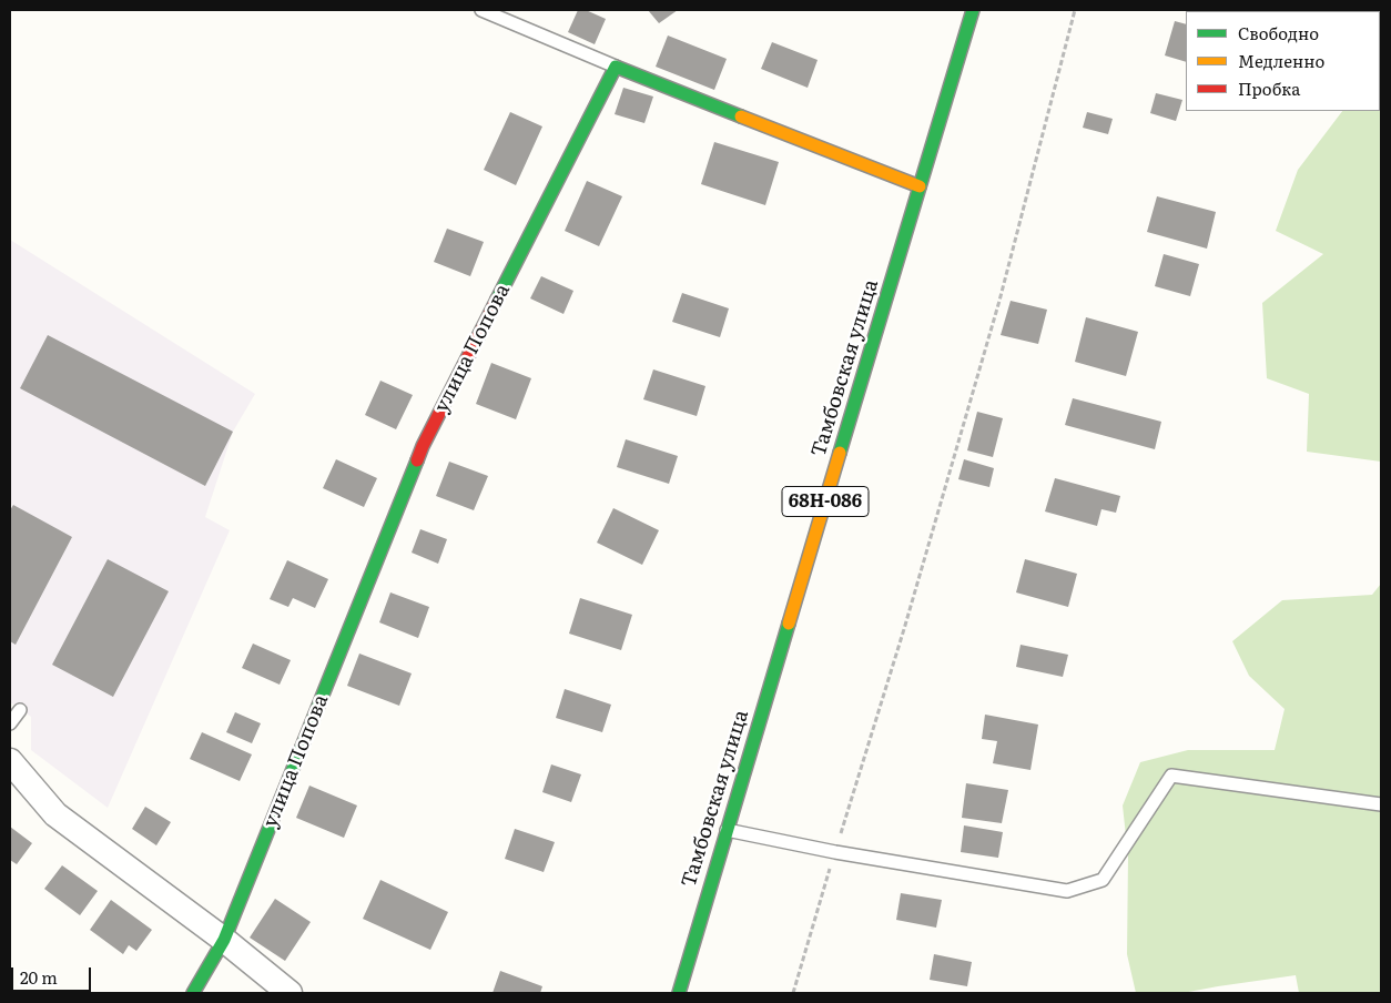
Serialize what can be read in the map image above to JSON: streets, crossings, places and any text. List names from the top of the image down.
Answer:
{
  "streets": {
    "street": ["улица Попова", "Тамбовская улица", "68Н-086"]
  },
  "legend": ["Свободно", "Медленно", "Пробка"],
  "scale_bar": "20 m"
}
